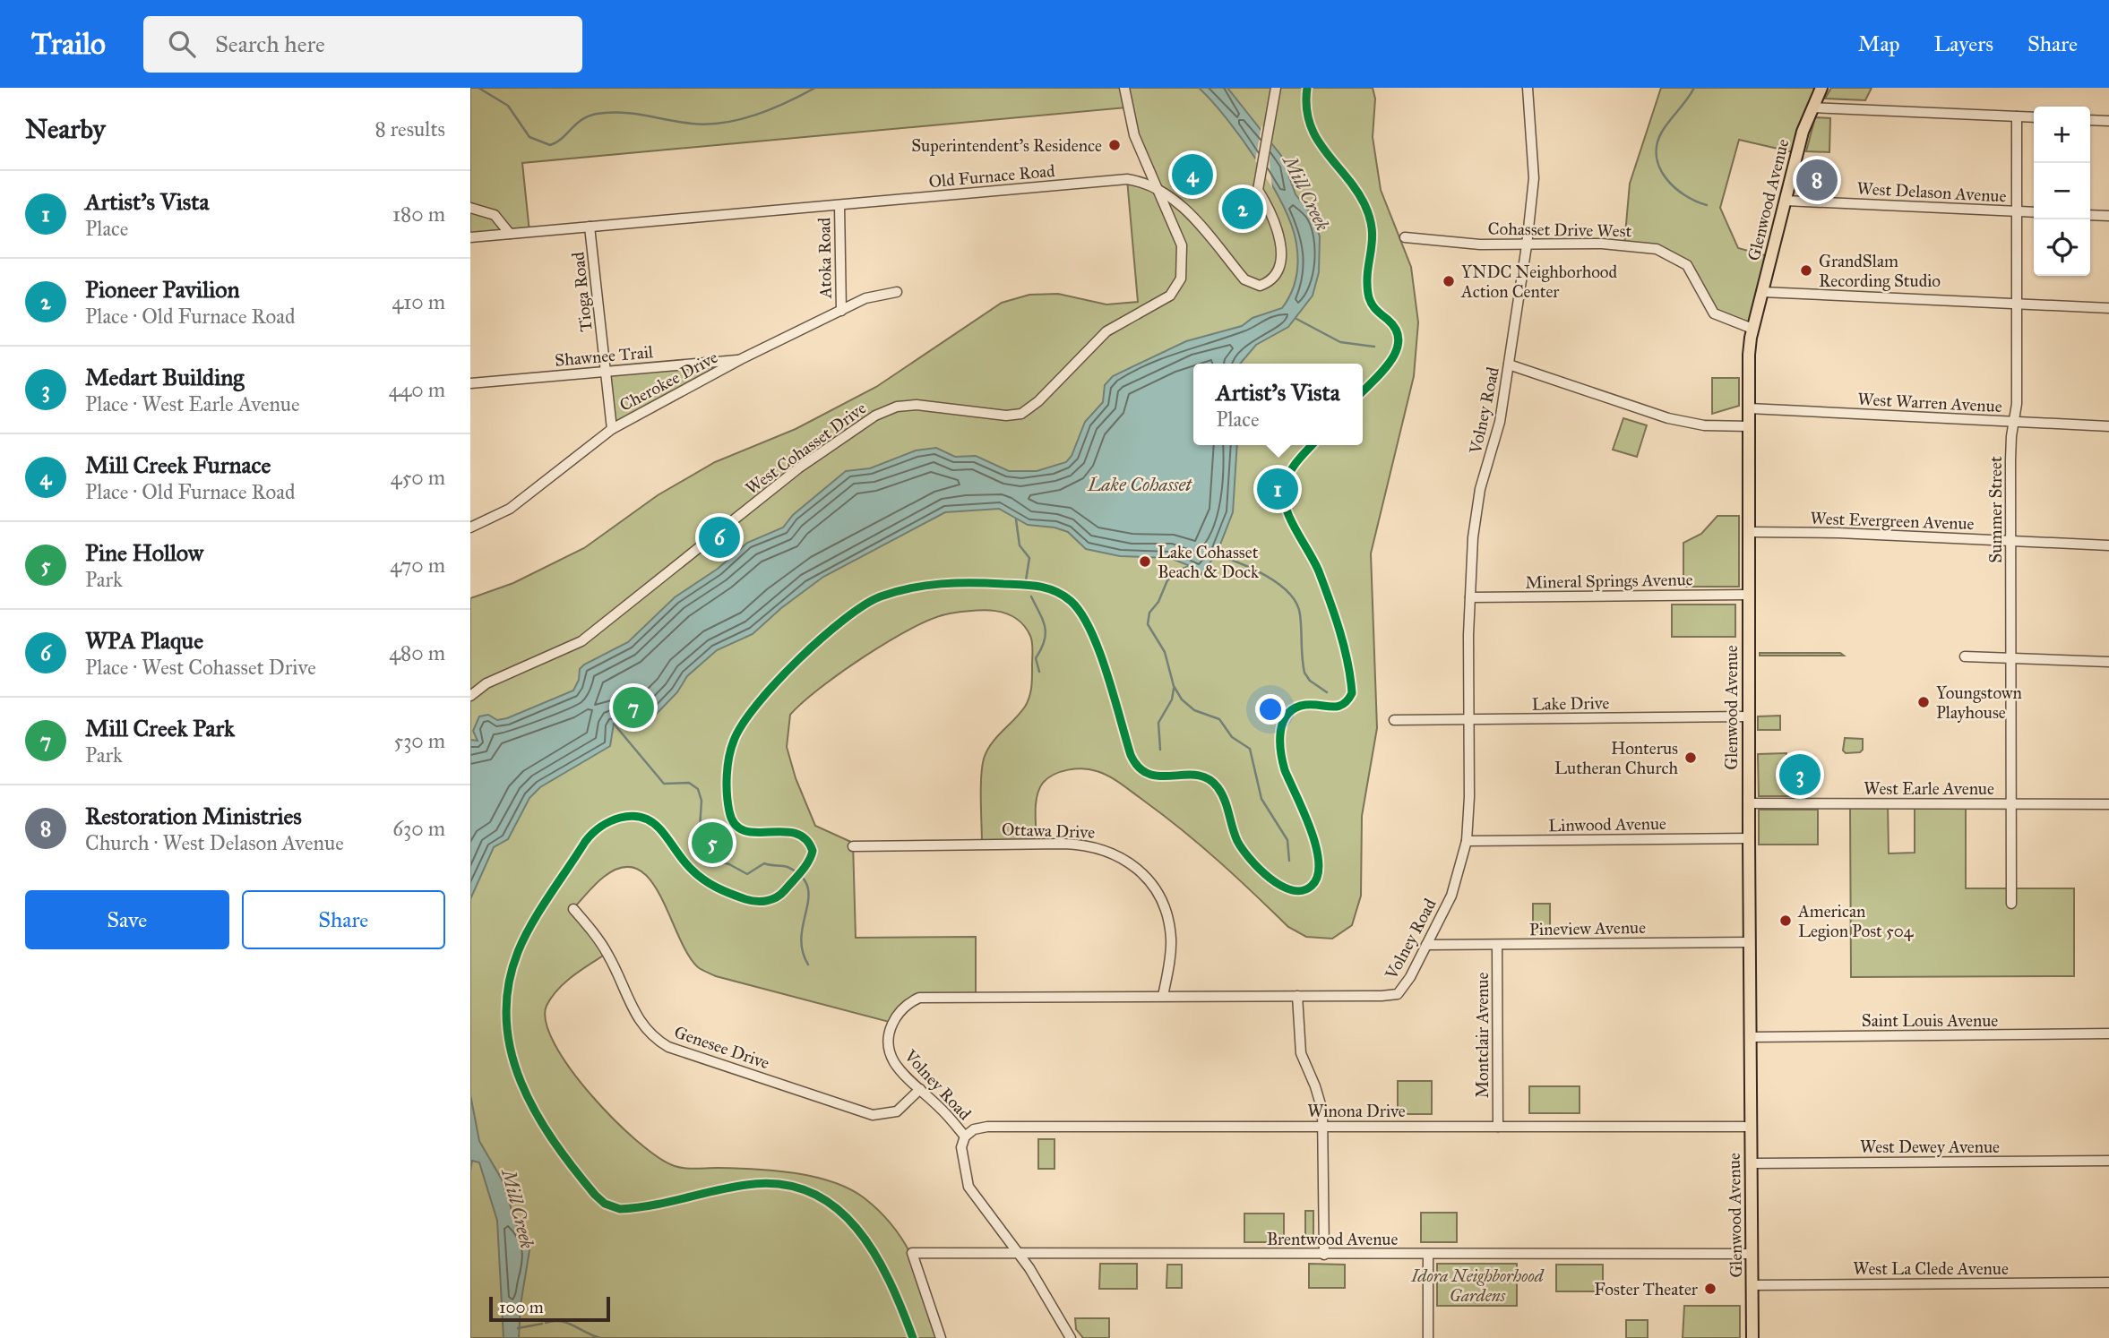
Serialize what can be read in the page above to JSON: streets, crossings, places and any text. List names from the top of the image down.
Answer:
{
  "streets": {
    "main road": ["Glenwood Avenue"],
    "street": [
      "Old Furnace Road",
      "West Delason Avenue",
      "Cohasset Drive West",
      "Atoka Road",
      "Tioga Road",
      "Shawnee Trail",
      "Cherokee Drive",
      "West Warren Avenue",
      "Volney Road",
      "West Cohasset Drive",
      "Summer Street",
      "West Evergreen Avenue",
      "Mineral Springs Avenue",
      "Lake Drive",
      "West Earle Avenue",
      "Linwood Avenue",
      "Ottawa Drive",
      "Pineview Avenue",
      "Saint Louis Avenue",
      "Montclair Avenue",
      "Genesee Drive",
      "Winona Drive",
      "West Dewey Avenue",
      "Brentwood Avenue",
      "West La Clede Avenue"
    ]
  },
  "crossings": [
    ["Old Furnace Road", "Atoka Road"],
    ["Old Furnace Road", "Tioga Road"],
    ["Old Furnace Road", "West Cohasset Drive"],
    ["West Delason Avenue", "Glenwood Avenue"],
    ["West Delason Avenue", "Summer Street"],
    ["Glenwood Avenue", "Cohasset Drive West"],
    ["Glenwood Avenue", "West Warren Avenue"],
    ["Glenwood Avenue", "West Evergreen Avenue"],
    ["Glenwood Avenue", "Mineral Springs Avenue"],
    ["Glenwood Avenue", "Lake Drive"],
    ["Glenwood Avenue", "West Earle Avenue"],
    ["Glenwood Avenue", "Linwood Avenue"],
    ["Glenwood Avenue", "Pineview Avenue"],
    ["Glenwood Avenue", "Saint Louis Avenue"],
    ["Glenwood Avenue", "Winona Drive"],
    ["Glenwood Avenue", "West Dewey Avenue"],
    ["Glenwood Avenue", "Brentwood Avenue"],
    ["Glenwood Avenue", "West La Clede Avenue"],
    ["Cohasset Drive West", "Volney Road"],
    ["Atoka Road", "Cherokee Drive"],
    ["Tioga Road", "Shawnee Trail"],
    ["Tioga Road", "Cherokee Drive"],
    ["Shawnee Trail", "Cherokee Drive"],
    ["West Warren Avenue", "Summer Street"],
    ["Volney Road", "Mineral Springs Avenue"],
    ["Volney Road", "Lake Drive"],
    ["Volney Road", "Linwood Avenue"],
    ["Volney Road", "Ottawa Drive"],
    ["Volney Road", "Pineview Avenue"],
    ["Volney Road", "Genesee Drive"],
    ["Volney Road", "Winona Drive"],
    ["Volney Road", "Brentwood Avenue"],
    ["Summer Street", "West Evergreen Avenue"],
    ["Summer Street", "West Earle Avenue"],
    ["Pineview Avenue", "Montclair Avenue"],
    ["Montclair Avenue", "Winona Drive"]
  ],
  "water": ["Mill Creek", "Lake Cohasset"],
  "parks": ["Idora Neighborhood Gardens"],
  "places": [
    "Superintendent's Residence",
    "GrandSlam Recording Studio",
    "YNDC Neighborhood Action Center",
    "Lake Cohasset Beach & Dock",
    "Youngstown Playhouse",
    "Honterus Lutheran Church",
    "American Legion Post 504",
    "Foster Theater"
  ],
  "scale_bar": "100 m",
  "page": {
    "header": "Trailo",
    "search": "Search here",
    "nav": ["Map", "Layers", "Share"],
    "heading": ["Nearby", "8 results"],
    "map_buttons": ["+", "−"],
    "pins": [
      "4",
      "8",
      "2",
      "1",
      "6",
      "7",
      "3",
      "5"
    ],
    "list": [
      {
        "mark": "1",
        "name": "Artist's Vista",
        "note": "Place",
        "value": "180 m"
      },
      {
        "mark": "2",
        "name": "Pioneer Pavilion",
        "note": "Place · Old Furnace Road",
        "value": "410 m"
      },
      {
        "mark": "3",
        "name": "Medart Building",
        "note": "Place · West Earle Avenue",
        "value": "440 m"
      },
      {
        "mark": "4",
        "name": "Mill Creek Furnace",
        "note": "Place · Old Furnace Road",
        "value": "450 m"
      },
      {
        "mark": "5",
        "name": "Pine Hollow",
        "note": "Park",
        "value": "470 m"
      },
      {
        "mark": "6",
        "name": "WPA Plaque",
        "note": "Place · West Cohasset Drive",
        "value": "480 m"
      },
      {
        "mark": "7",
        "name": "Mill Creek Park",
        "note": "Park",
        "value": "530 m"
      },
      {
        "mark": "8",
        "name": "Restoration Ministries",
        "note": "Church · West Delason Avenue",
        "value": "630 m"
      }
    ],
    "popup": ["Artist's Vista", "Place"],
    "buttons": ["Save", "Share"],
    "scale": "100 m"
  }
}
